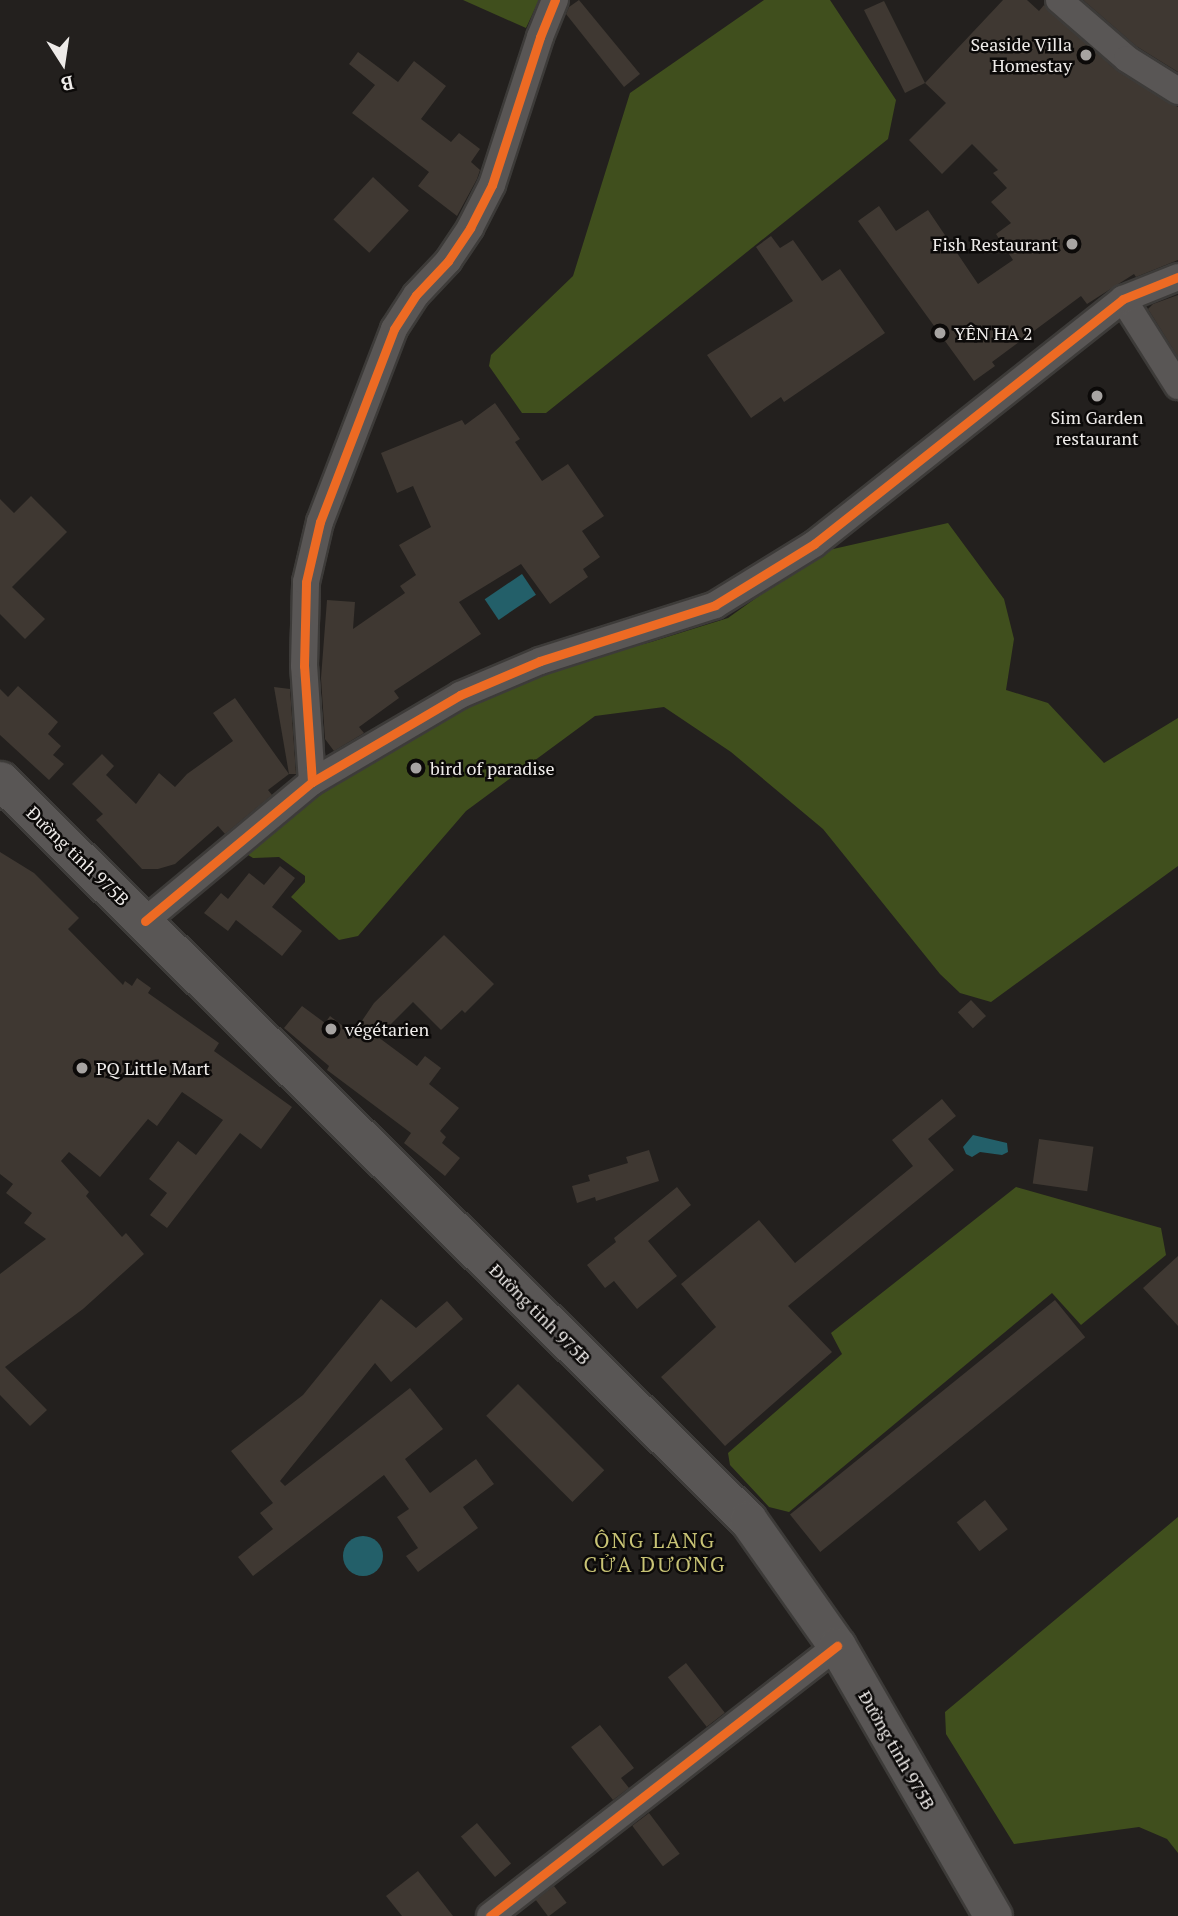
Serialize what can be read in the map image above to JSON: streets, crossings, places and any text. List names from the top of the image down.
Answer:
{
  "streets": {
    "main road": ["Đường tỉnh 975B"]
  },
  "districts": ["ÔNG LANG CỬA DƯƠNG"],
  "places": [
    "Seaside Villa Homestay",
    "Fish Restaurant",
    "YÊN HA 2",
    "Sim Garden restaurant",
    "bird of paradise",
    "végétarien",
    "PQ Little Mart"
  ],
  "north": "bottom"
}
